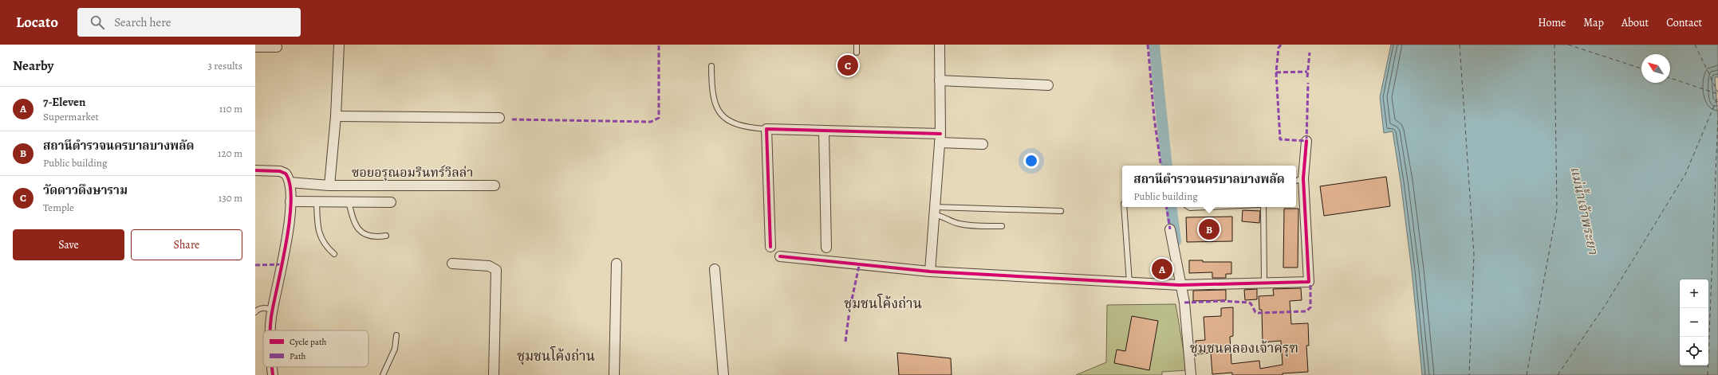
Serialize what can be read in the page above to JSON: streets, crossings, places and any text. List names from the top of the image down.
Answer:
{
  "streets": {
    "street": ["ซอยอรุณอมรินทร์วิลล่า"]
  },
  "districts": ["ชุมชนโค้งถ่าน", "ชุมชนคลองเจ้าครุฑ", "ชุมชนโค้งถ่าน"],
  "water": ["แม่น้ำเจ้าพระยา"],
  "legend": ["Cycle path", "Path"],
  "north": "top left",
  "page": {
    "header": "Locato",
    "search": "Search here",
    "nav": [
      "Home",
      "Map",
      "About",
      "Contact"
    ],
    "heading": ["Nearby", "3 results"],
    "pins": ["C", "B", "A"],
    "list": [
      {
        "mark": "A",
        "name": "7-Eleven",
        "note": "Supermarket",
        "value": "110 m"
      },
      {
        "mark": "B",
        "name": "สถานีตำรวจนครบาลบางพลัด",
        "note": "Public building",
        "value": "120 m"
      },
      {
        "mark": "C",
        "name": "วัดดาวดึงษาราม",
        "note": "Temple",
        "value": "130 m"
      }
    ],
    "popup": ["สถานีตำรวจนครบาลบางพลัด", "Public building"],
    "buttons": ["Save", "Share"],
    "map_buttons": ["+", "−"]
  }
}
